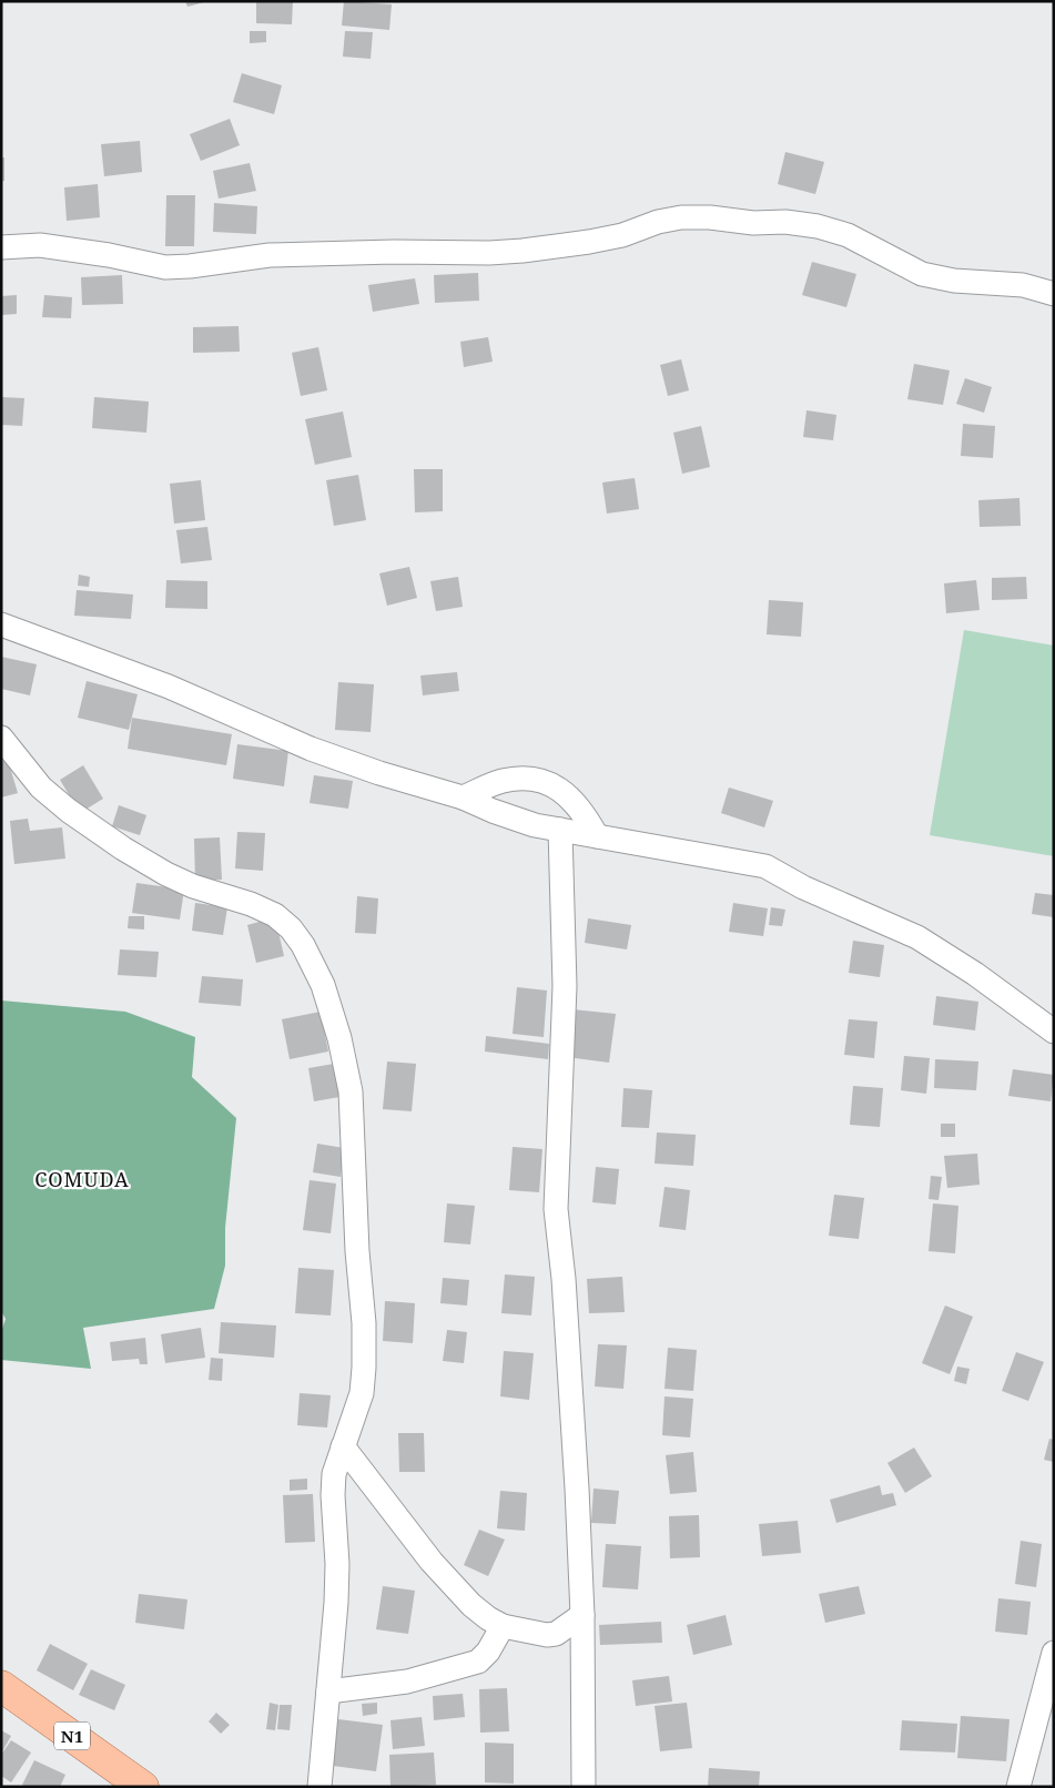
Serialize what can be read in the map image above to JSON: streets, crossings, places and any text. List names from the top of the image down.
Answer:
{
  "streets": {
    "main road": ["N1"]
  },
  "districts": ["COMUDA"]
}
